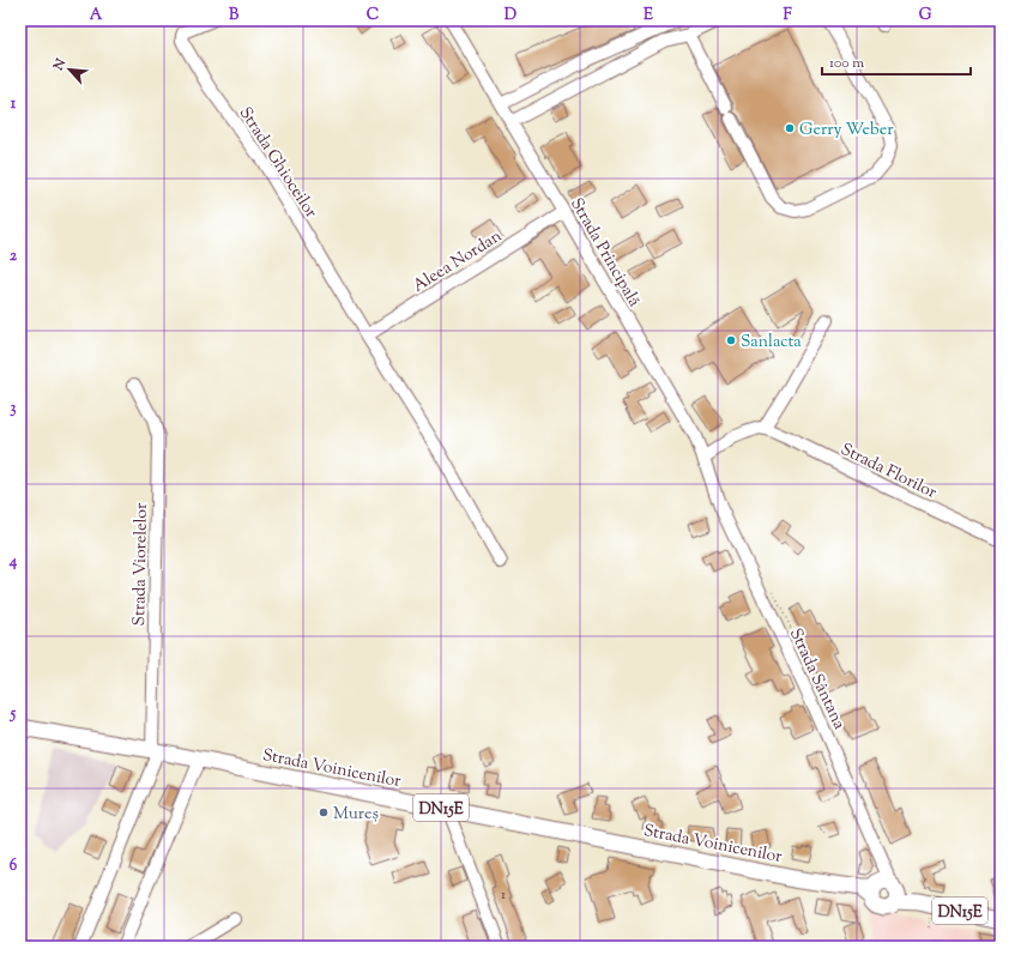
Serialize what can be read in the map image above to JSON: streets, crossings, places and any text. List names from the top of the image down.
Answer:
{
  "streets": {
    "main road": ["Strada Voinicenilor", "DN15E"],
    "street": [
      "Strada Ghioceilor",
      "Strada Principală",
      "Aleea Nordan",
      "Strada Florilor",
      "Strada Viorelelor",
      "Strada Sântana"
    ]
  },
  "crossings": [
    ["Strada Ghioceilor", "Aleea Nordan"],
    ["Strada Principală", "Aleea Nordan"],
    ["Strada Principală", "Strada Sântana"],
    ["Strada Viorelelor", "Strada Voinicenilor"],
    ["Strada Sântana", "Strada Voinicenilor"]
  ],
  "places": ["Gerry Weber", "Sanlacta", "Mureș"],
  "house_numbers": ["1"],
  "scale_bar": "100 m",
  "north": "top left",
  "grid": {
    "columns": [
      "A",
      "B",
      "C",
      "D",
      "E",
      "F",
      "G"
    ],
    "rows": [
      "1",
      "2",
      "3",
      "4",
      "5",
      "6"
    ]
  }
}
